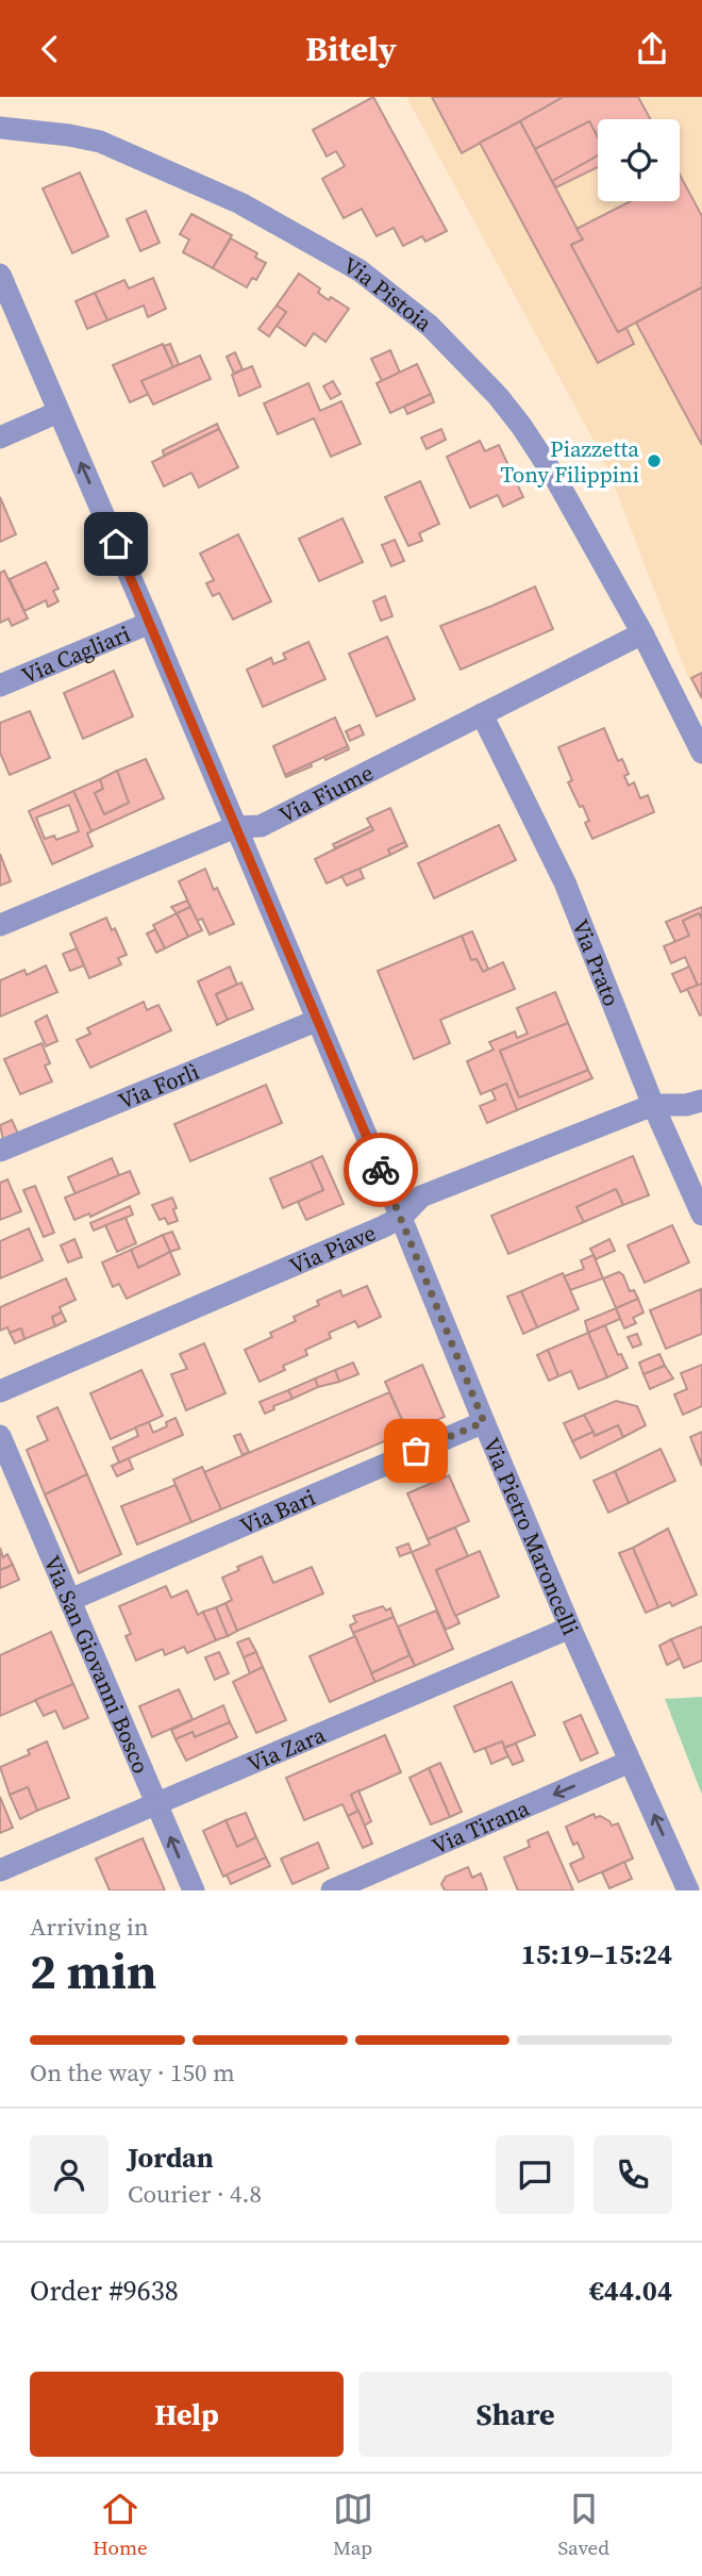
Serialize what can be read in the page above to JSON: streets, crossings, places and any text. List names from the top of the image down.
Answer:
{
  "streets": {
    "street": [
      "Via Pistoia",
      "Via Cagliari",
      "Via Fiume",
      "Via Prato",
      "Via Forlì",
      "Via Piave",
      "Via Bari",
      "Via Pietro Maroncelli",
      "Via San Giovanni Bosco",
      "Via Zara",
      "Via Tirana"
    ]
  },
  "crossings": [
    ["Via Pistoia", "Via Fiume"],
    ["Via Cagliari", "Via Pietro Maroncelli"],
    ["Via Fiume", "Via Prato"],
    ["Via Fiume", "Via Pietro Maroncelli"],
    ["Via Prato", "Via Piave"],
    ["Via Forlì", "Via Pietro Maroncelli"],
    ["Via Piave", "Via Pietro Maroncelli"],
    ["Via Bari", "Via Pietro Maroncelli"],
    ["Via Bari", "Via San Giovanni Bosco"],
    ["Via Pietro Maroncelli", "Via Zara"],
    ["Via Pietro Maroncelli", "Via Tirana"],
    ["Via San Giovanni Bosco", "Via Zara"]
  ],
  "one_way": ["Via Tirana"],
  "places": ["Piazzetta Tony Filippini"],
  "page": {
    "header": "Bitely",
    "heading": ["2 min", "Arriving in", "15:19–15:24"],
    "panel": [
      "Jordan",
      "Courier · 4.8",
      "Order #9638",
      "€44.04"
    ],
    "bar": "On the way · 150 m",
    "buttons": ["Help", "Share"],
    "tabs": ["Home", "Map", "Saved"]
  }
}
